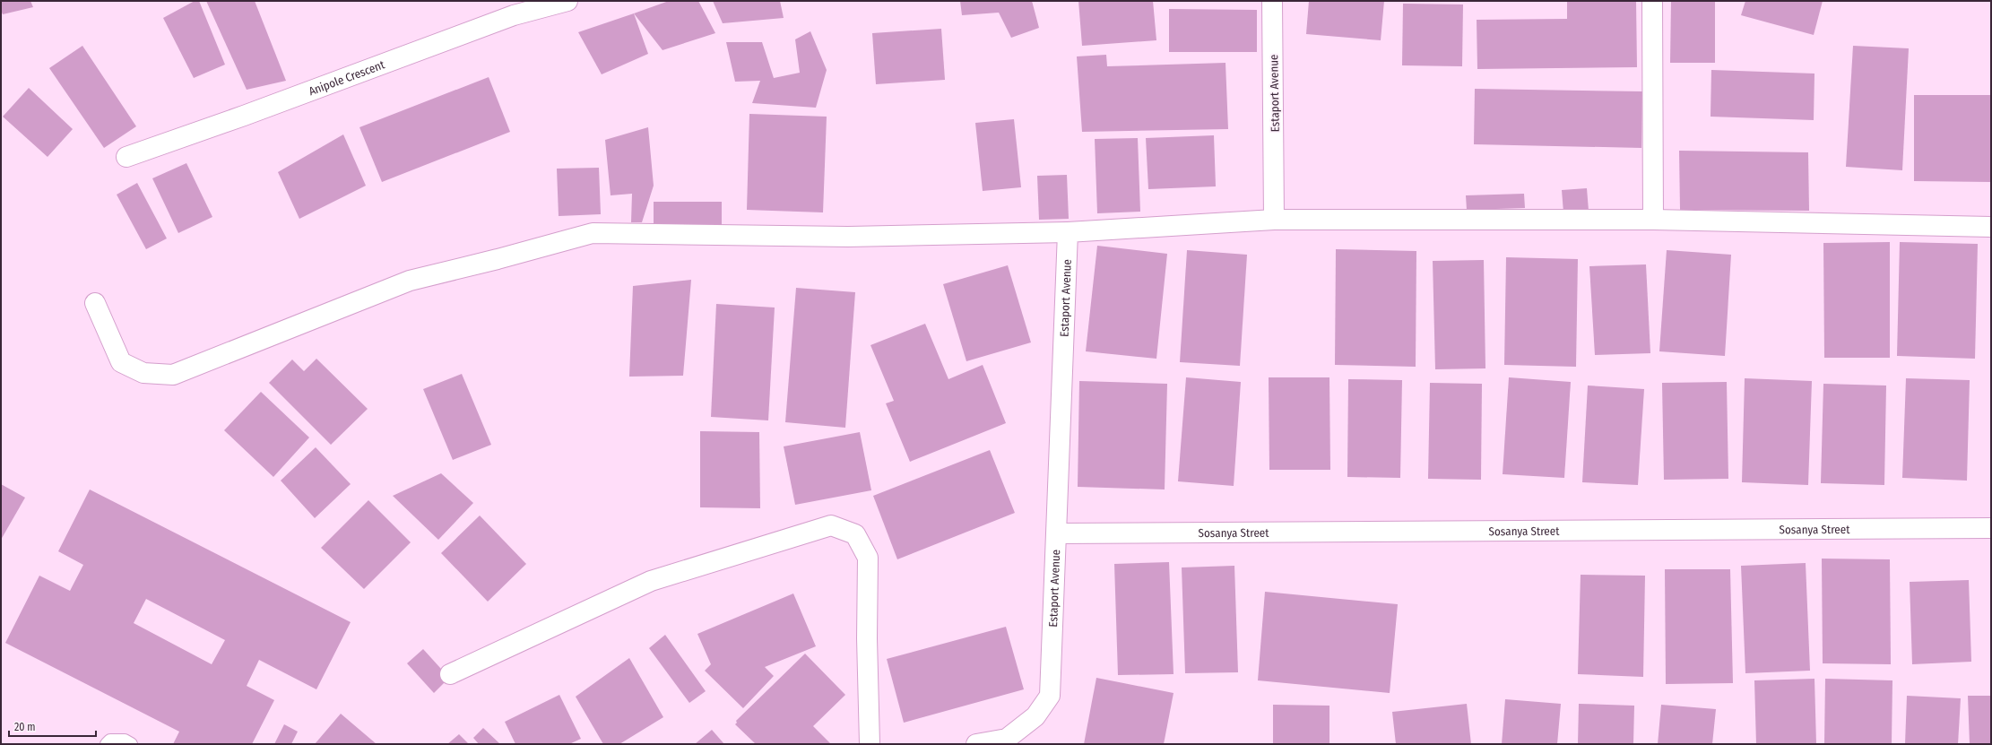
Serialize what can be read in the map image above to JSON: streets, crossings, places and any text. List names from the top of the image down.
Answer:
{
  "streets": {
    "street": ["Anipole Crescent", "Estaport Avenue", "Sosanya Street"]
  },
  "crossings": [
    ["Estaport Avenue", "Sosanya Street"]
  ],
  "scale_bar": "20 m"
}
